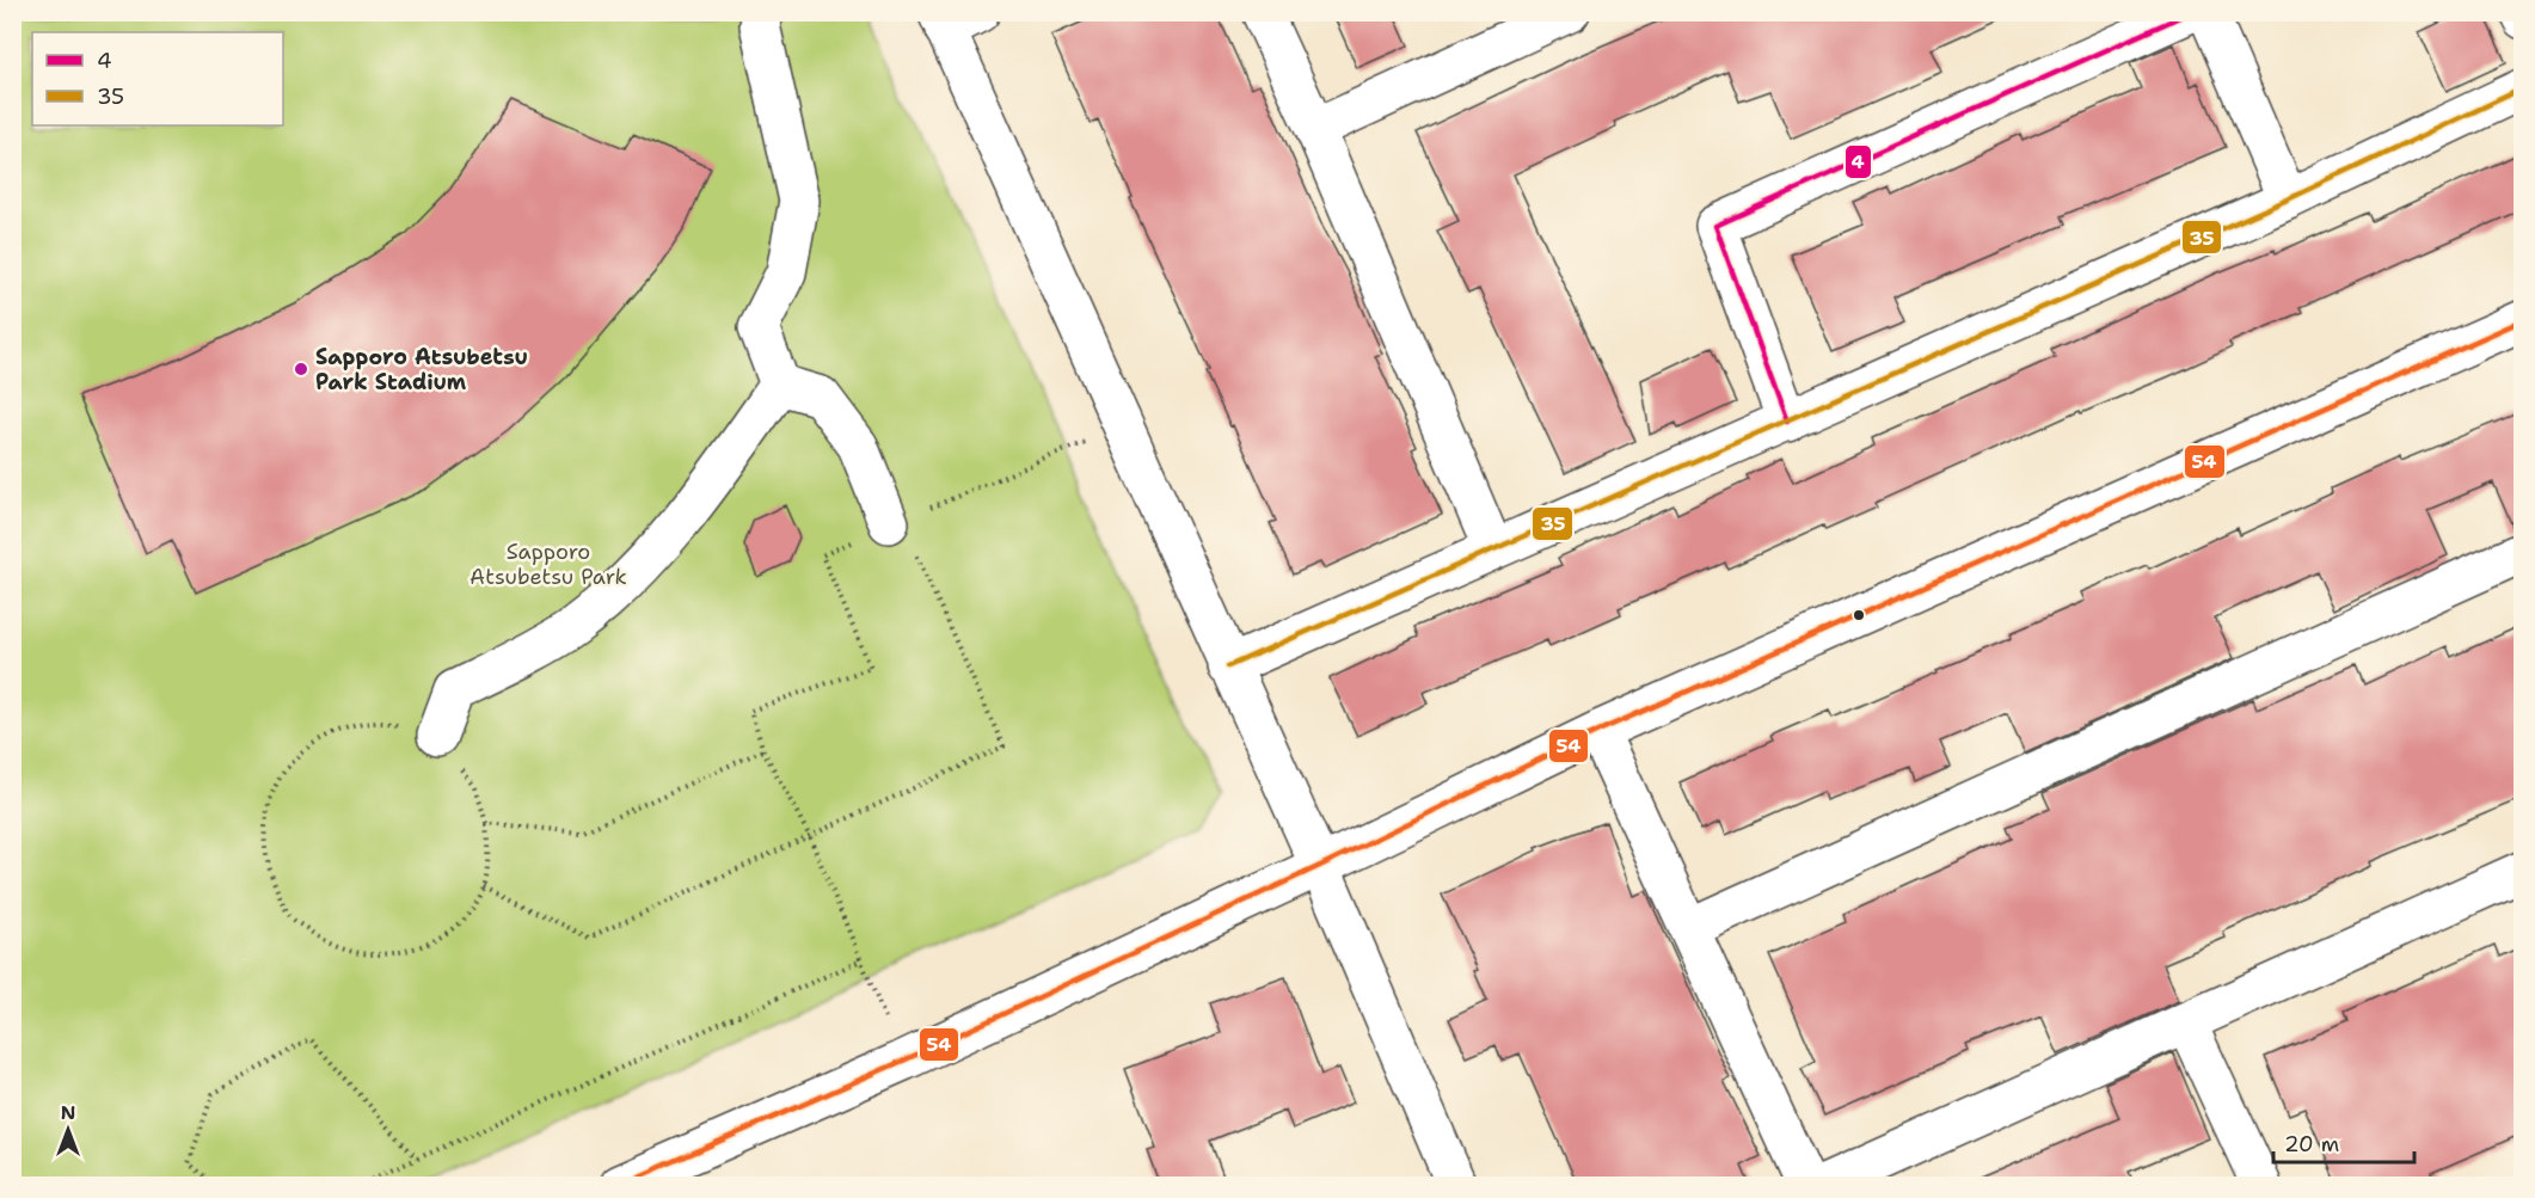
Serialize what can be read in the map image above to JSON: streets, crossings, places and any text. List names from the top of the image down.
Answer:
{
  "parks": ["Sapporo Atsubetsu Park"],
  "places": ["Sapporo Atsubetsu Park Stadium"],
  "lines": ["transit line 4", "transit line 35", "transit line 54"],
  "legend": ["4", "35"],
  "scale_bar": "20 m",
  "north": "top"
}
